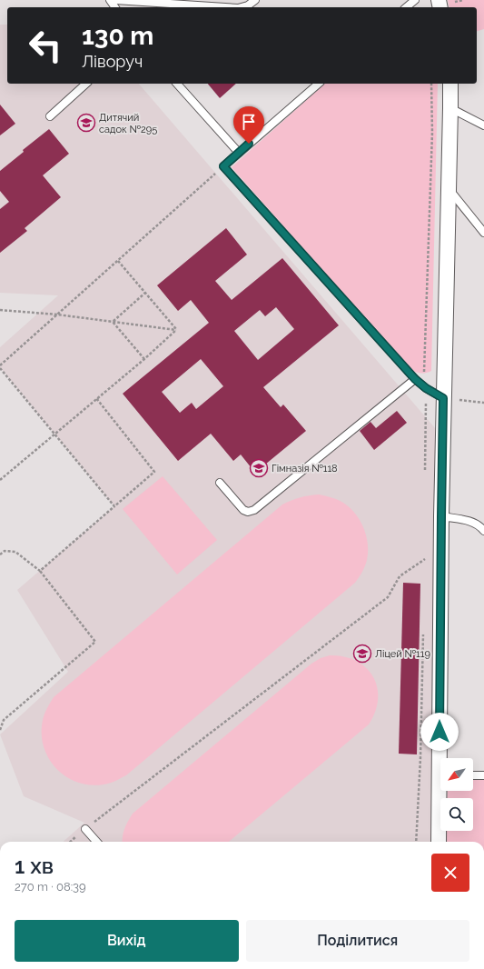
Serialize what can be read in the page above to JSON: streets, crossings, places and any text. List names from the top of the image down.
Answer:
{
  "places": {
    "school or university": ["Дитячий садок №295", "Гімназія №118", "Ліцей №119"]
  },
  "north": "bottom left",
  "page": {
    "turn": ["130 m", "Ліворуч"],
    "heading": ["1 хв", "270 m · 08:39"],
    "buttons": ["Вихід", "Поділитися"]
  }
}
